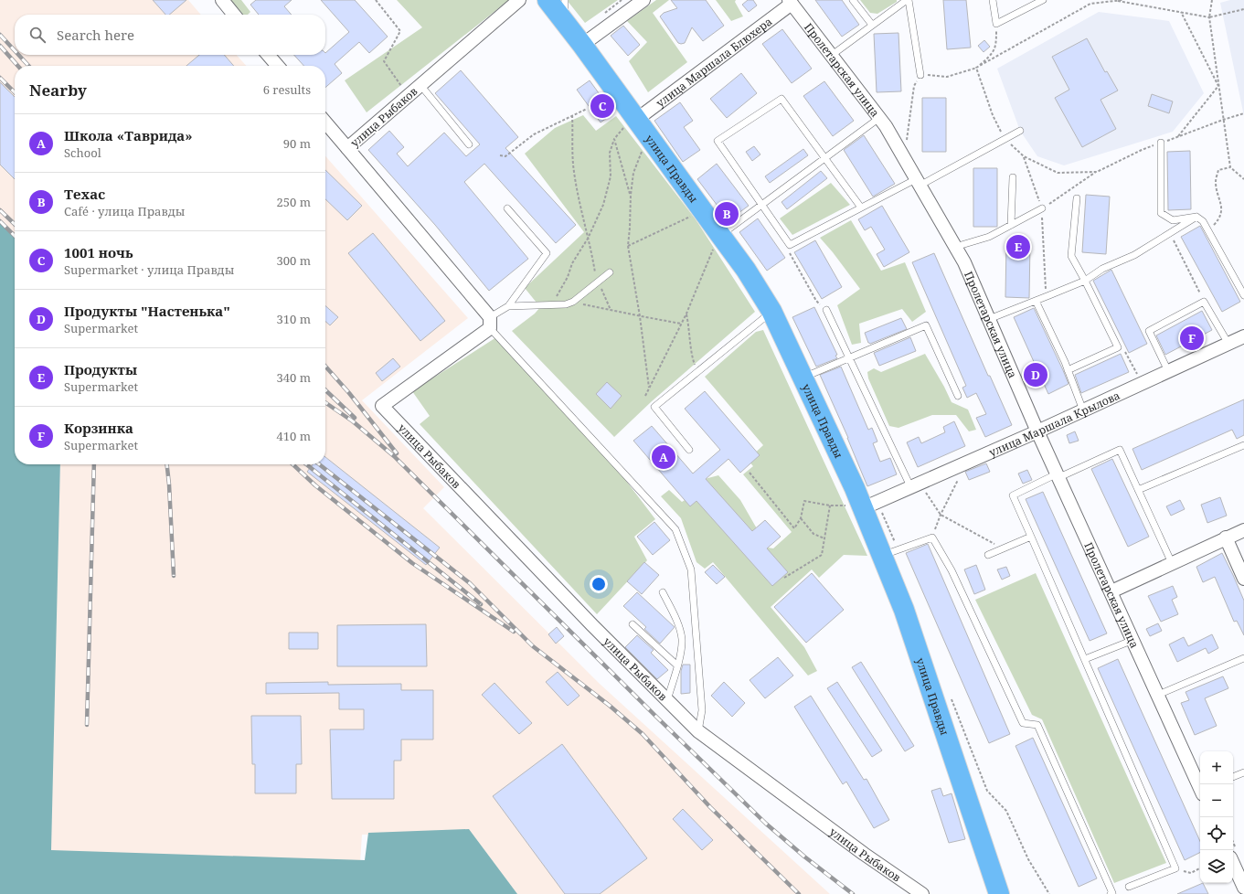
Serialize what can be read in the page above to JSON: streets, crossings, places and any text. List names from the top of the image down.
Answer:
{
  "streets": {
    "main road": ["улица Правды"],
    "street": [
      "улица Маршала Блюхера",
      "Пролетарская улица",
      "улица Рыбаков",
      "улица Маршала Крылова"
    ]
  },
  "crossings": [
    ["улица Маршала Блюхера", "Пролетарская улица"],
    ["улица Маршала Блюхера", "улица Правды"],
    ["Пролетарская улица", "улица Маршала Крылова"],
    ["улица Правды", "улица Маршала Крылова"]
  ],
  "page": {
    "search": "Search here",
    "heading": ["Nearby", "6 results"],
    "pins": [
      "C",
      "B",
      "E",
      "F",
      "D",
      "A"
    ],
    "list": [
      {
        "mark": "A",
        "name": "Школа «Таврида»",
        "note": "School",
        "value": "90 m"
      },
      {
        "mark": "B",
        "name": "Техас",
        "note": "Café · улица Правды",
        "value": "250 m"
      },
      {
        "mark": "C",
        "name": "1001 ночь",
        "note": "Supermarket · улица Правды",
        "value": "300 m"
      },
      {
        "mark": "D",
        "name": "Продукты \"Настенька\"",
        "note": "Supermarket",
        "value": "310 m"
      },
      {
        "mark": "E",
        "name": "Продукты",
        "note": "Supermarket",
        "value": "340 m"
      },
      {
        "mark": "F",
        "name": "Корзинка",
        "note": "Supermarket",
        "value": "410 m"
      }
    ],
    "map_buttons": ["+", "−"]
  }
}
